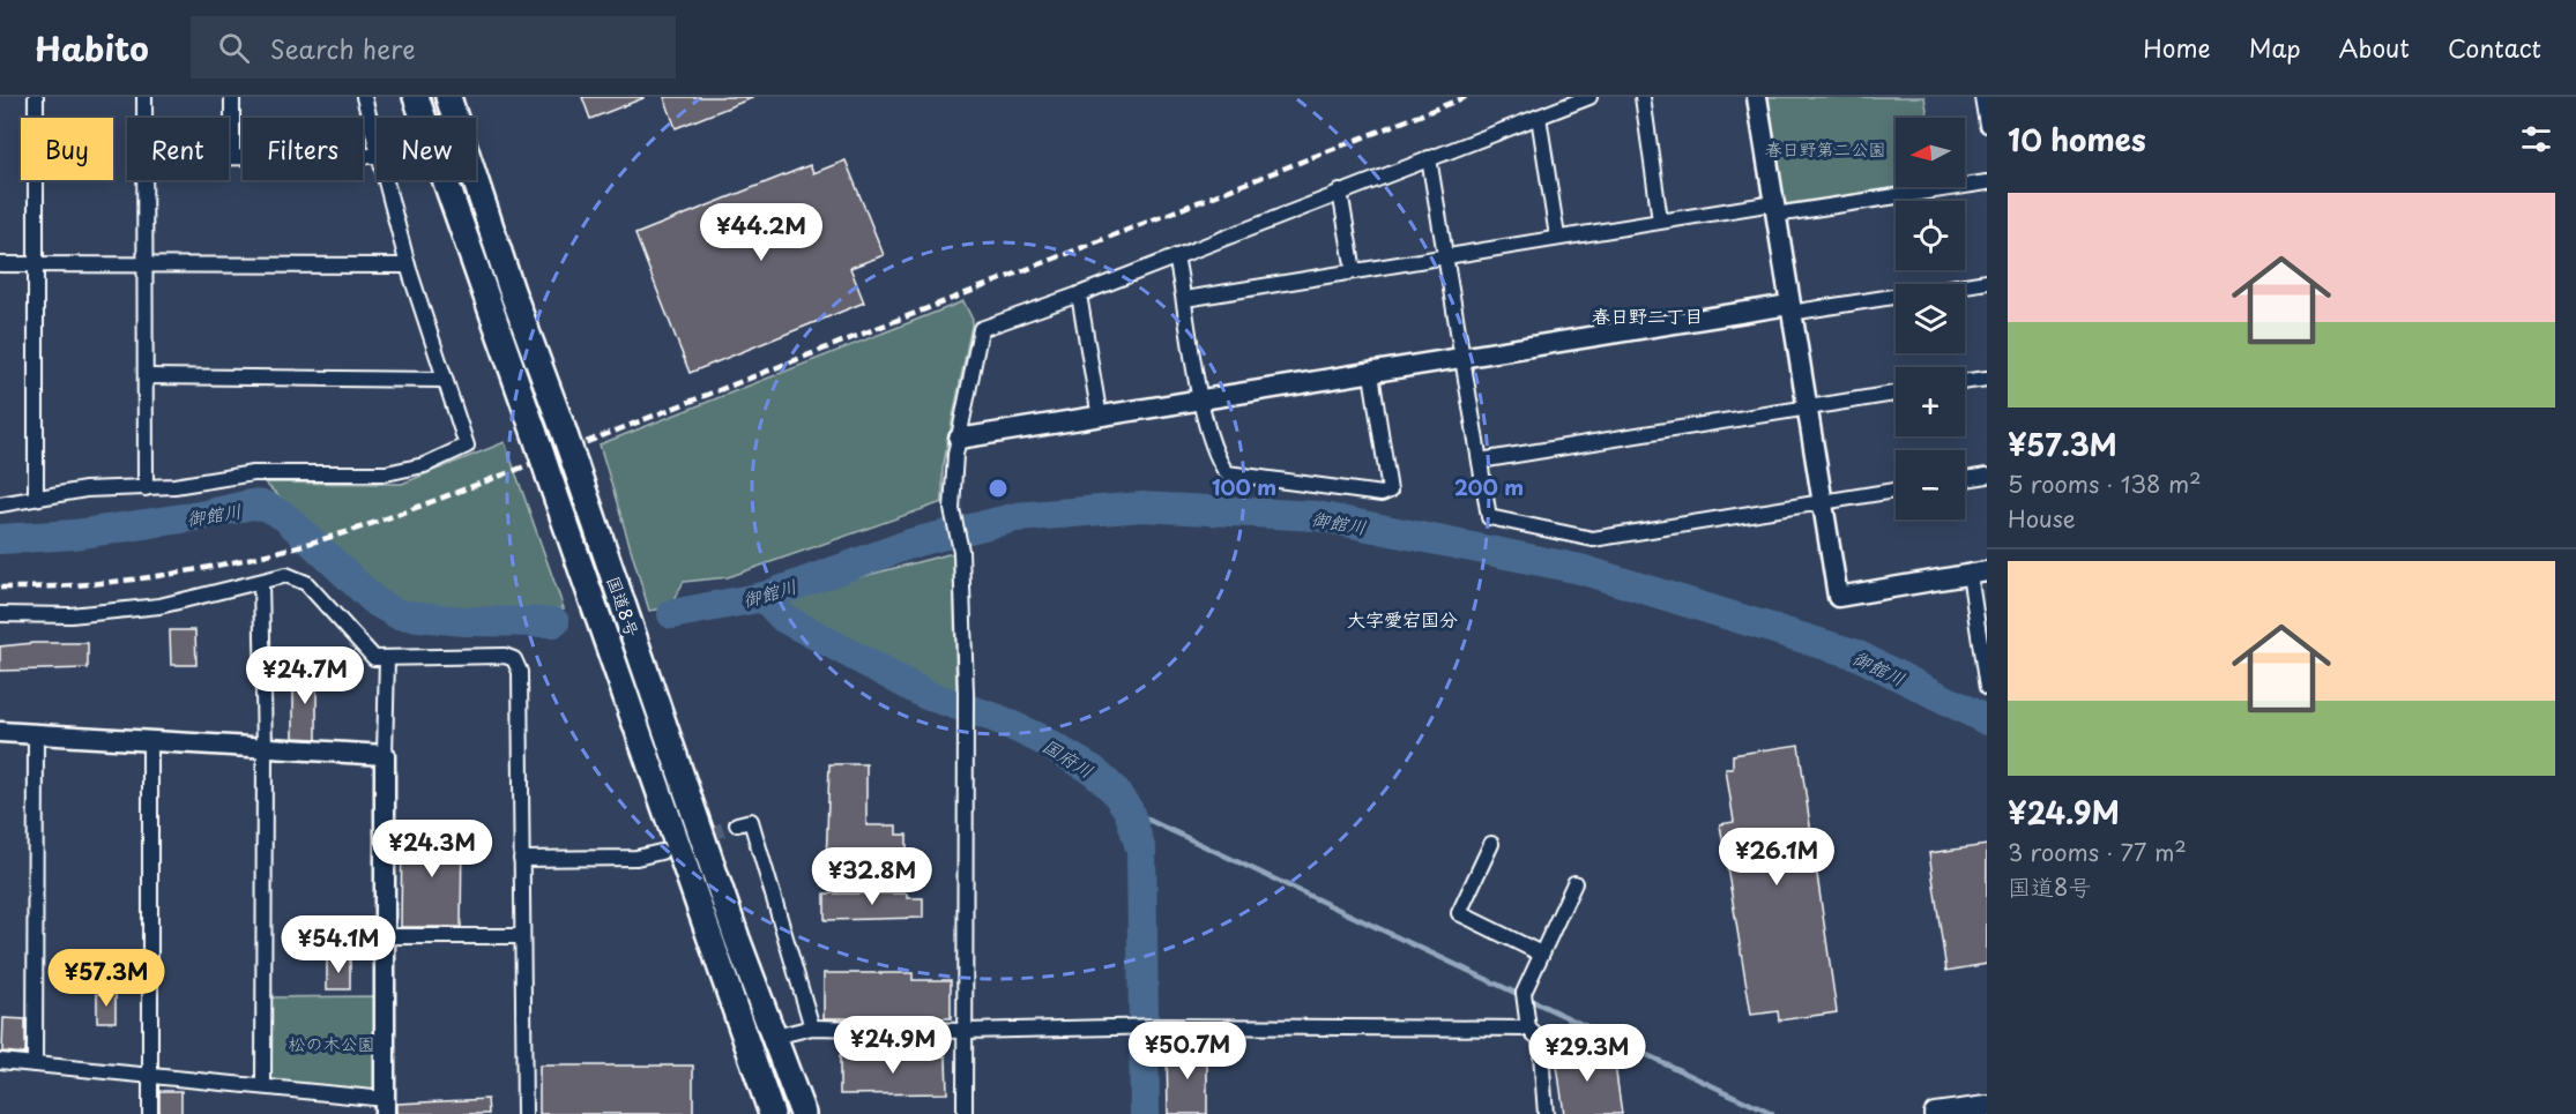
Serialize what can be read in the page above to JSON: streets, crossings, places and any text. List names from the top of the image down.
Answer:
{
  "streets": {
    "highway": ["国道8号"]
  },
  "districts": ["春日野二丁目", "大字愛宕国分"],
  "water": ["御館川", "国府川"],
  "parks": ["春日野第二公園", "松の木公園"],
  "north": "left",
  "page": {
    "header": "Habito",
    "search": "Search here",
    "nav": [
      "Home",
      "Map",
      "About",
      "Contact"
    ],
    "heading": "10 homes",
    "map_buttons": ["+", "−"],
    "chip": [
      "Buy",
      "Rent",
      "Filters",
      "New"
    ],
    "list": [
      {
        "name": "¥57.3M",
        "note": "5 rooms · 138 m² · House"
      },
      {
        "name": "¥24.9M",
        "note": "3 rooms · 77 m² · 国道8号"
      }
    ],
    "price": [
      "¥44.2M",
      "¥24.7M",
      "¥24.3M",
      "¥26.1M",
      "¥32.8M",
      "¥54.1M",
      "¥57.3M",
      "¥24.9M",
      "¥50.7M",
      "¥29.3M"
    ]
  },
  "rings": ["100 m", "200 m"]
}
